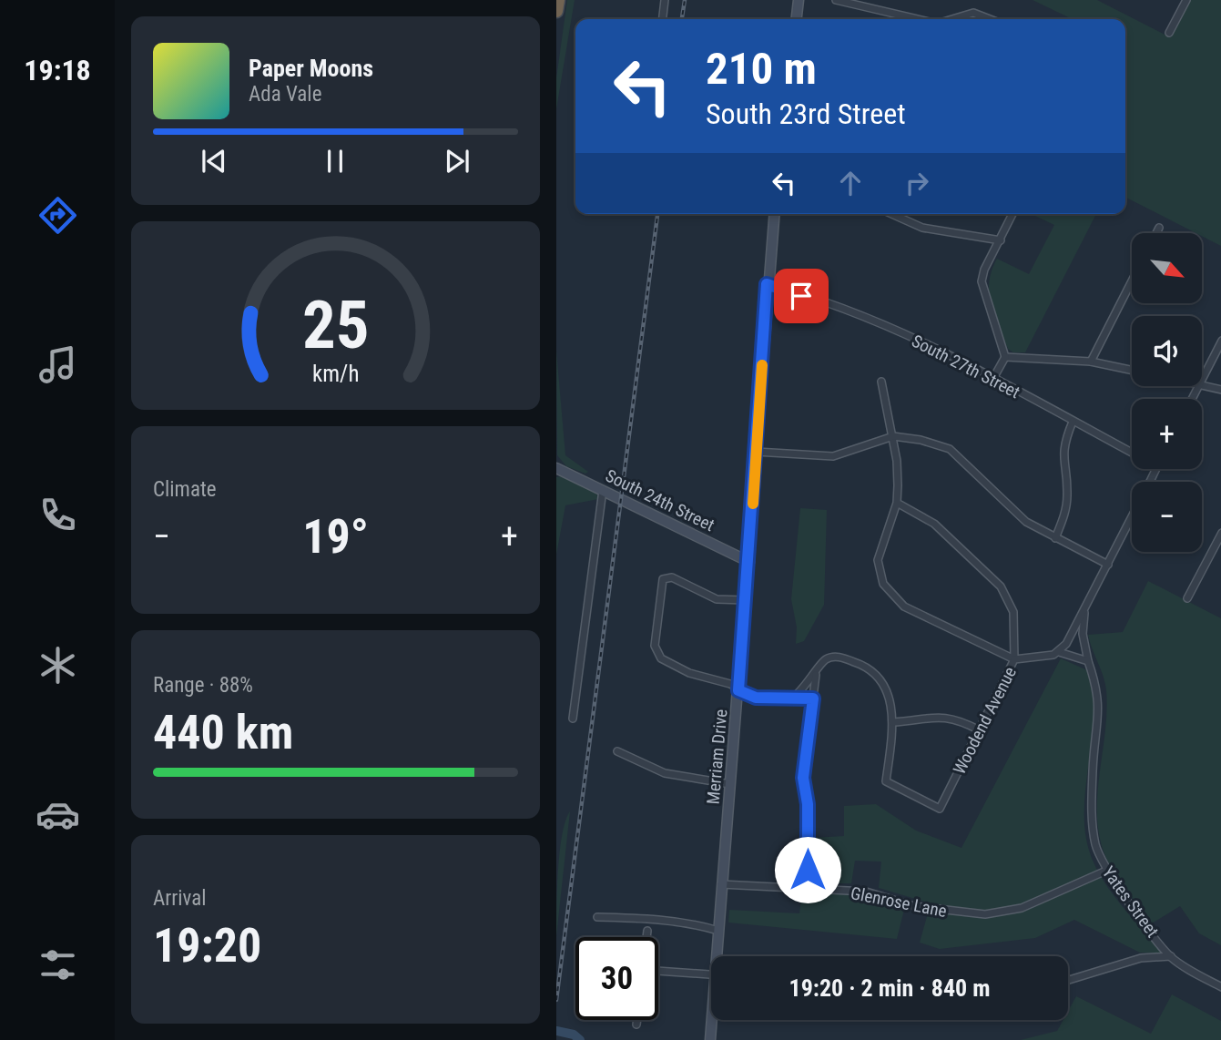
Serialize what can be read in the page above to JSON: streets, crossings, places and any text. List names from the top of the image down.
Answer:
{
  "streets": {
    "main road": ["South 24th Street", "Merriam Drive"],
    "street": [
      "South 27th Street",
      "Woodend Avenue",
      "Glenrose Lane",
      "Yates Street"
    ]
  },
  "crossings": [
    ["South 27th Street", "Merriam Drive"],
    ["South 24th Street", "Merriam Drive"],
    ["Merriam Drive", "Glenrose Lane"],
    ["Glenrose Lane", "Yates Street"]
  ],
  "north": "bottom right",
  "page": {
    "tabs": "19:18",
    "turn": ["210 m", "South 23rd Street"],
    "song": ["Paper Moons", "Ada Vale"],
    "map_buttons": ["+", "−"],
    "tile": [
      "Climate",
      ["Range · 88%", "440 km"],
      ["Arrival", "19:20"]
    ],
    "heat": ["−", "19°", "+"],
    "limit": "30",
    "trip": "19:20 · 2 min · 840 m",
    "gauge": ["25", "km/h"]
  }
}
